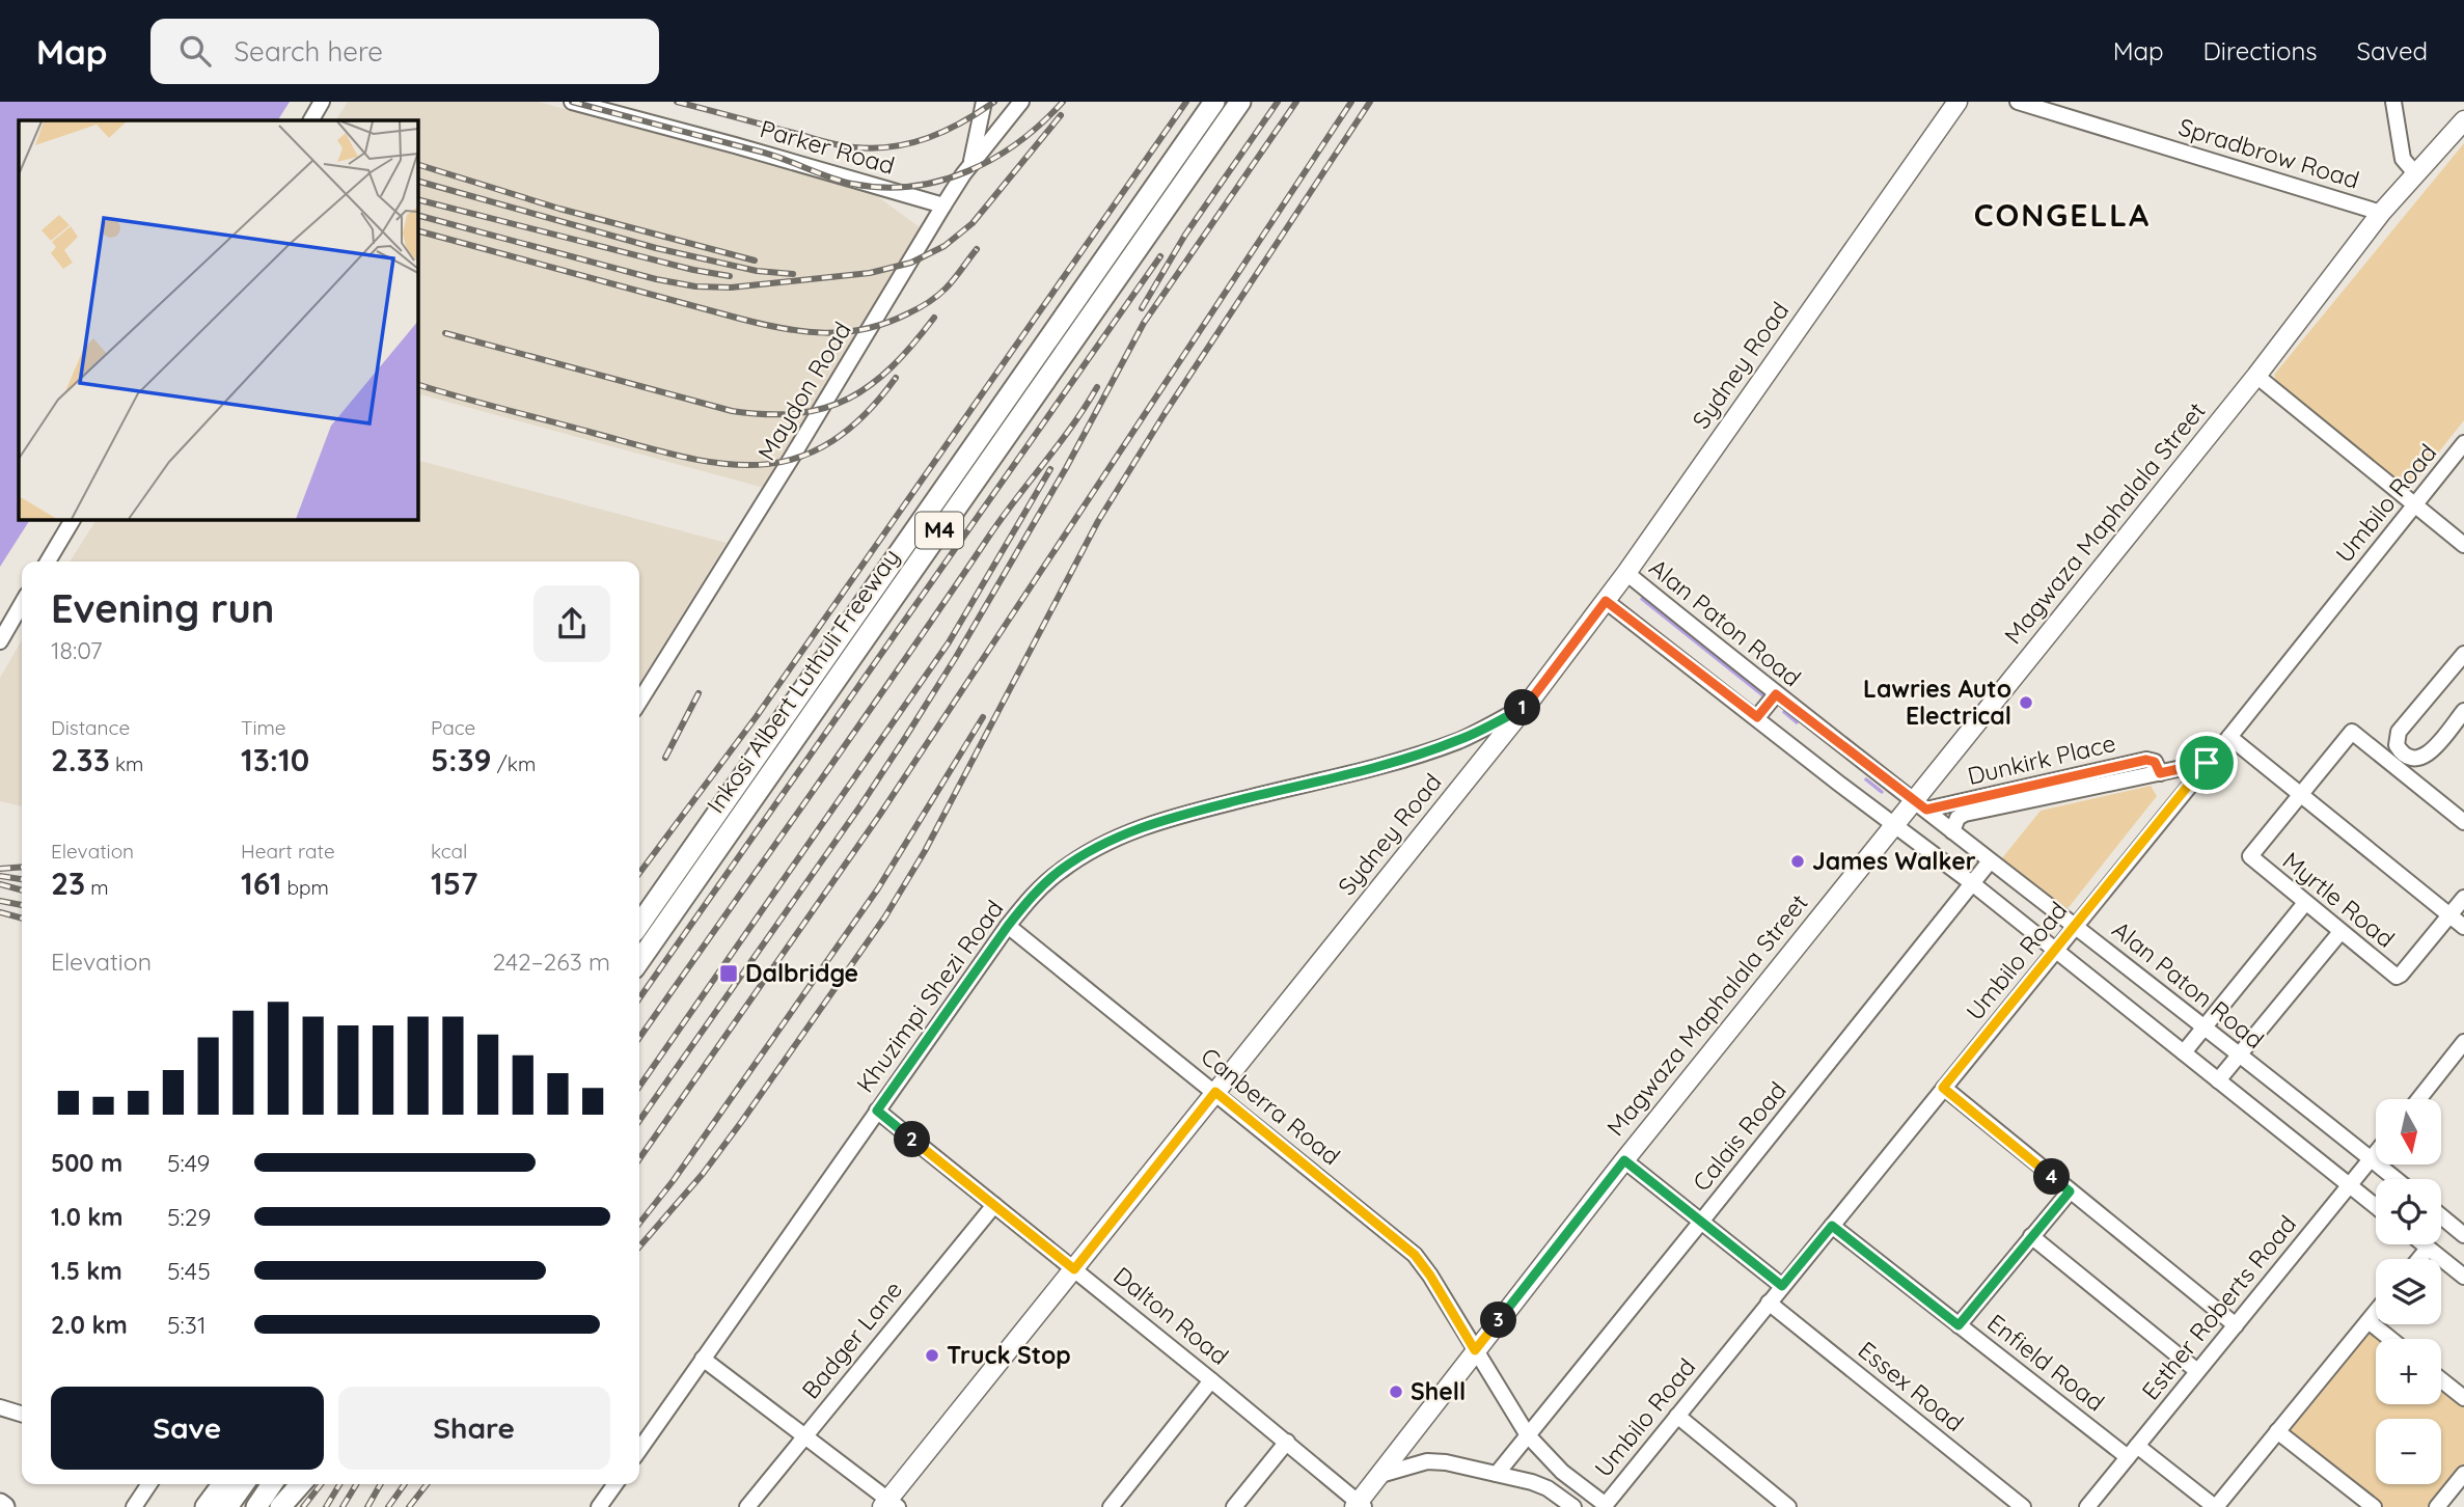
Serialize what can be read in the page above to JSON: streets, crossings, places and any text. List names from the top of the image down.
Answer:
{
  "streets": {
    "highway": ["M4", "Inkosi Albert Luthuli Freeway"],
    "main road": ["Sydney Road", "Magwaza Maphalala Street"],
    "street": [
      "Parker Road",
      "Spradbrow Road",
      "Maydon Road",
      "Umbilo Road",
      "Alan Paton Road",
      "Dunkirk Place",
      "Myrtle Road",
      "Khuzimpi Shezi Road",
      "Canberra Road",
      "Calais Road",
      "Esther Roberts Road",
      "Dalton Road",
      "Badger Lane",
      "Enfield Road",
      "Essex Road"
    ]
  },
  "crossings": [
    ["Parker Road", "Maydon Road"],
    ["Spradbrow Road", "Magwaza Maphalala Street"],
    ["Sydney Road", "Alan Paton Road"],
    ["Sydney Road", "Khuzimpi Shezi Road"],
    ["Sydney Road", "Canberra Road"],
    ["Sydney Road", "Dalton Road"],
    ["Umbilo Road", "Alan Paton Road"],
    ["Umbilo Road", "Dunkirk Place"],
    ["Umbilo Road", "Canberra Road"],
    ["Umbilo Road", "Enfield Road"],
    ["Umbilo Road", "Essex Road"],
    ["Magwaza Maphalala Street", "Alan Paton Road"],
    ["Magwaza Maphalala Street", "Dunkirk Place"],
    ["Magwaza Maphalala Street", "Canberra Road"],
    ["Magwaza Maphalala Street", "Dalton Road"],
    ["Alan Paton Road", "Dunkirk Place"],
    ["Alan Paton Road", "Calais Road"],
    ["Alan Paton Road", "Esther Roberts Road"],
    ["Khuzimpi Shezi Road", "Canberra Road"],
    ["Khuzimpi Shezi Road", "Dalton Road"],
    ["Canberra Road", "Calais Road"],
    ["Esther Roberts Road", "Enfield Road"],
    ["Dalton Road", "Badger Lane"]
  ],
  "districts": ["CONGELLA"],
  "places": {
    "other": [
      "Lawries Auto Electrical",
      "James Walker",
      "Truck Stop",
      "Shell"
    ],
    "transit": ["Dalbridge"]
  },
  "north": "bottom",
  "page": {
    "header": "Map",
    "search": "Search here",
    "nav": ["Map", "Directions", "Saved"],
    "heading": ["Evening run", "18:07"],
    "stats": [
      ["Distance", "2.33 km"],
      ["Time", "13:10"],
      ["Pace", "5:39 /km"],
      ["Elevation", "23 m"],
      ["Heart rate", "161 bpm"],
      ["kcal", "157"]
    ],
    "pins": [
      "1",
      "2",
      "4",
      "3"
    ],
    "chart": ["Elevation", "242–263 m"],
    "map_buttons": ["+", "−"],
    "list": [
      {
        "name": "500 m",
        "note": "5:49"
      },
      {
        "name": "1.0 km",
        "note": "5:29"
      },
      {
        "name": "1.5 km",
        "note": "5:45"
      },
      {
        "name": "2.0 km",
        "note": "5:31"
      }
    ],
    "buttons": ["Save", "Share"]
  }
}
